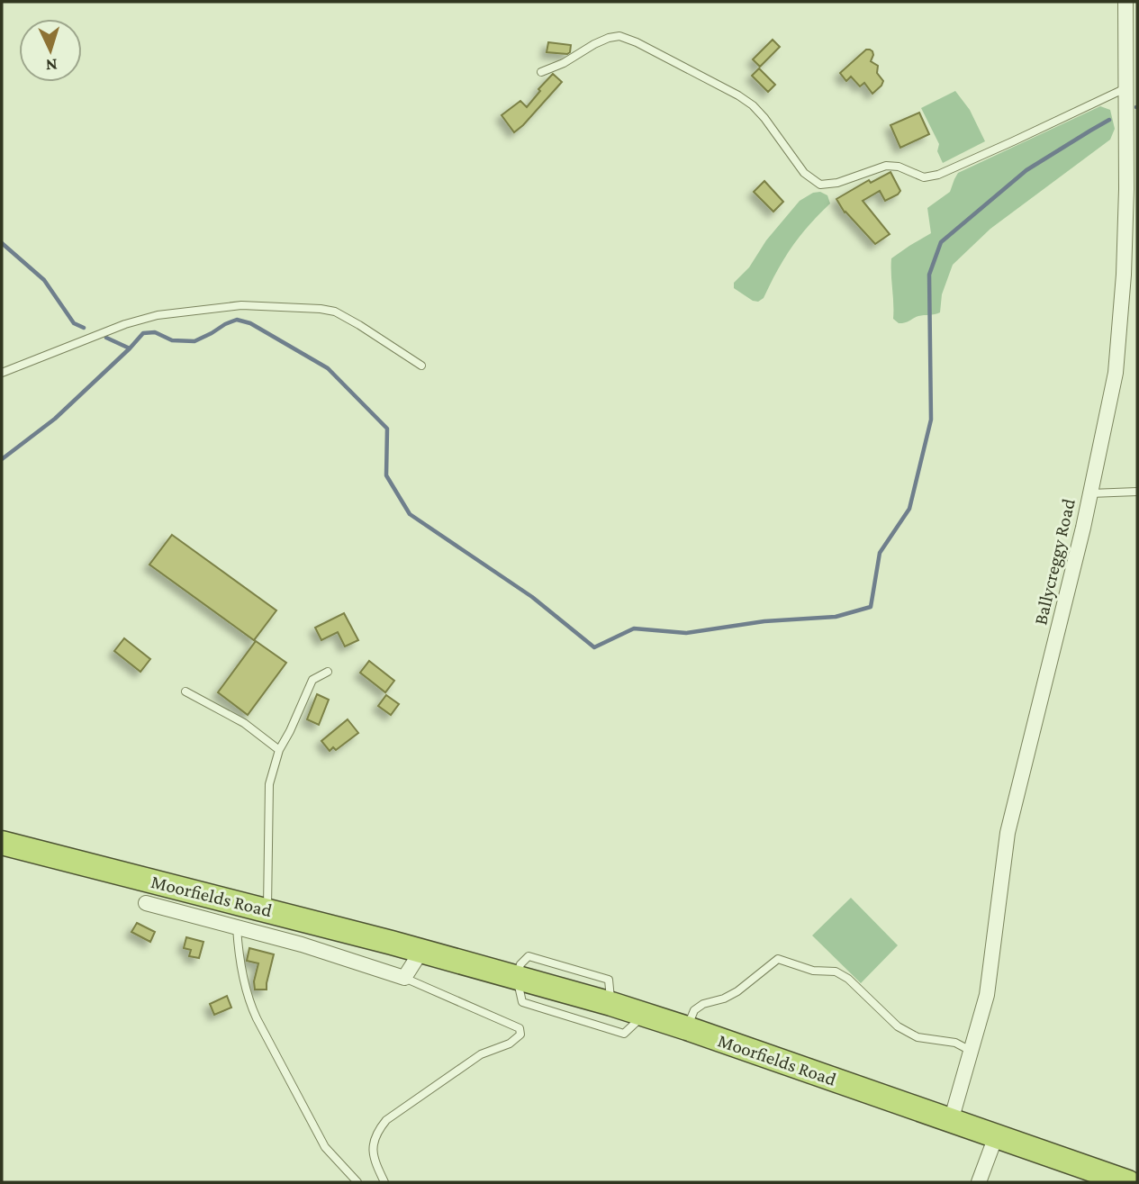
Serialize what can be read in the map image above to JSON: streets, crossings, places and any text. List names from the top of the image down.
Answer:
{
  "streets": {
    "highway": ["Moorfields Road"],
    "street": ["Ballycreggy Road"]
  },
  "crossings": [
    ["Ballycreggy Road", "Moorfields Road"]
  ],
  "north": "bottom"
}
